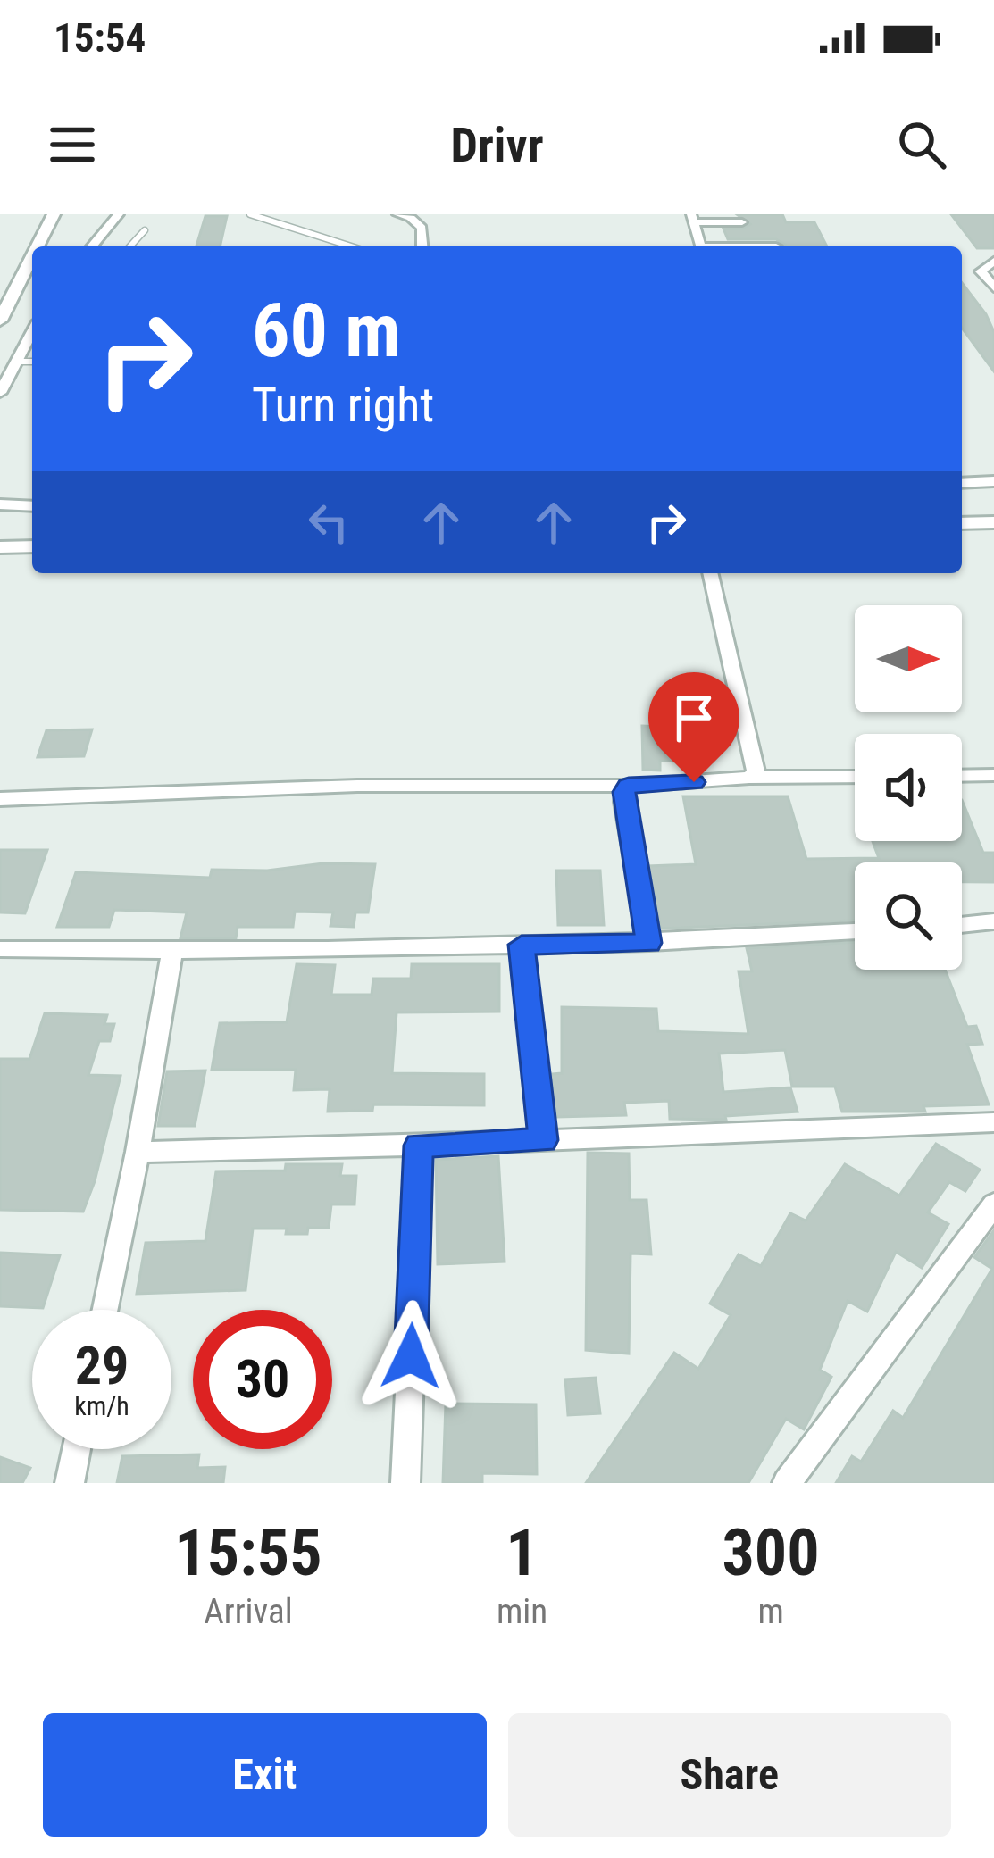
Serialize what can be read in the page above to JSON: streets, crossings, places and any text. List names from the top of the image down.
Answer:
{
  "north": "right",
  "page": {
    "status": "15:54",
    "header": "Drivr",
    "turn": ["60 m", "Turn right"],
    "speed": "29 km/h",
    "limit": "30",
    "eta": [
      "15:55",
      "Arrival",
      "1",
      "min",
      "300",
      "m"
    ],
    "buttons": ["Exit", "Share"]
  }
}
